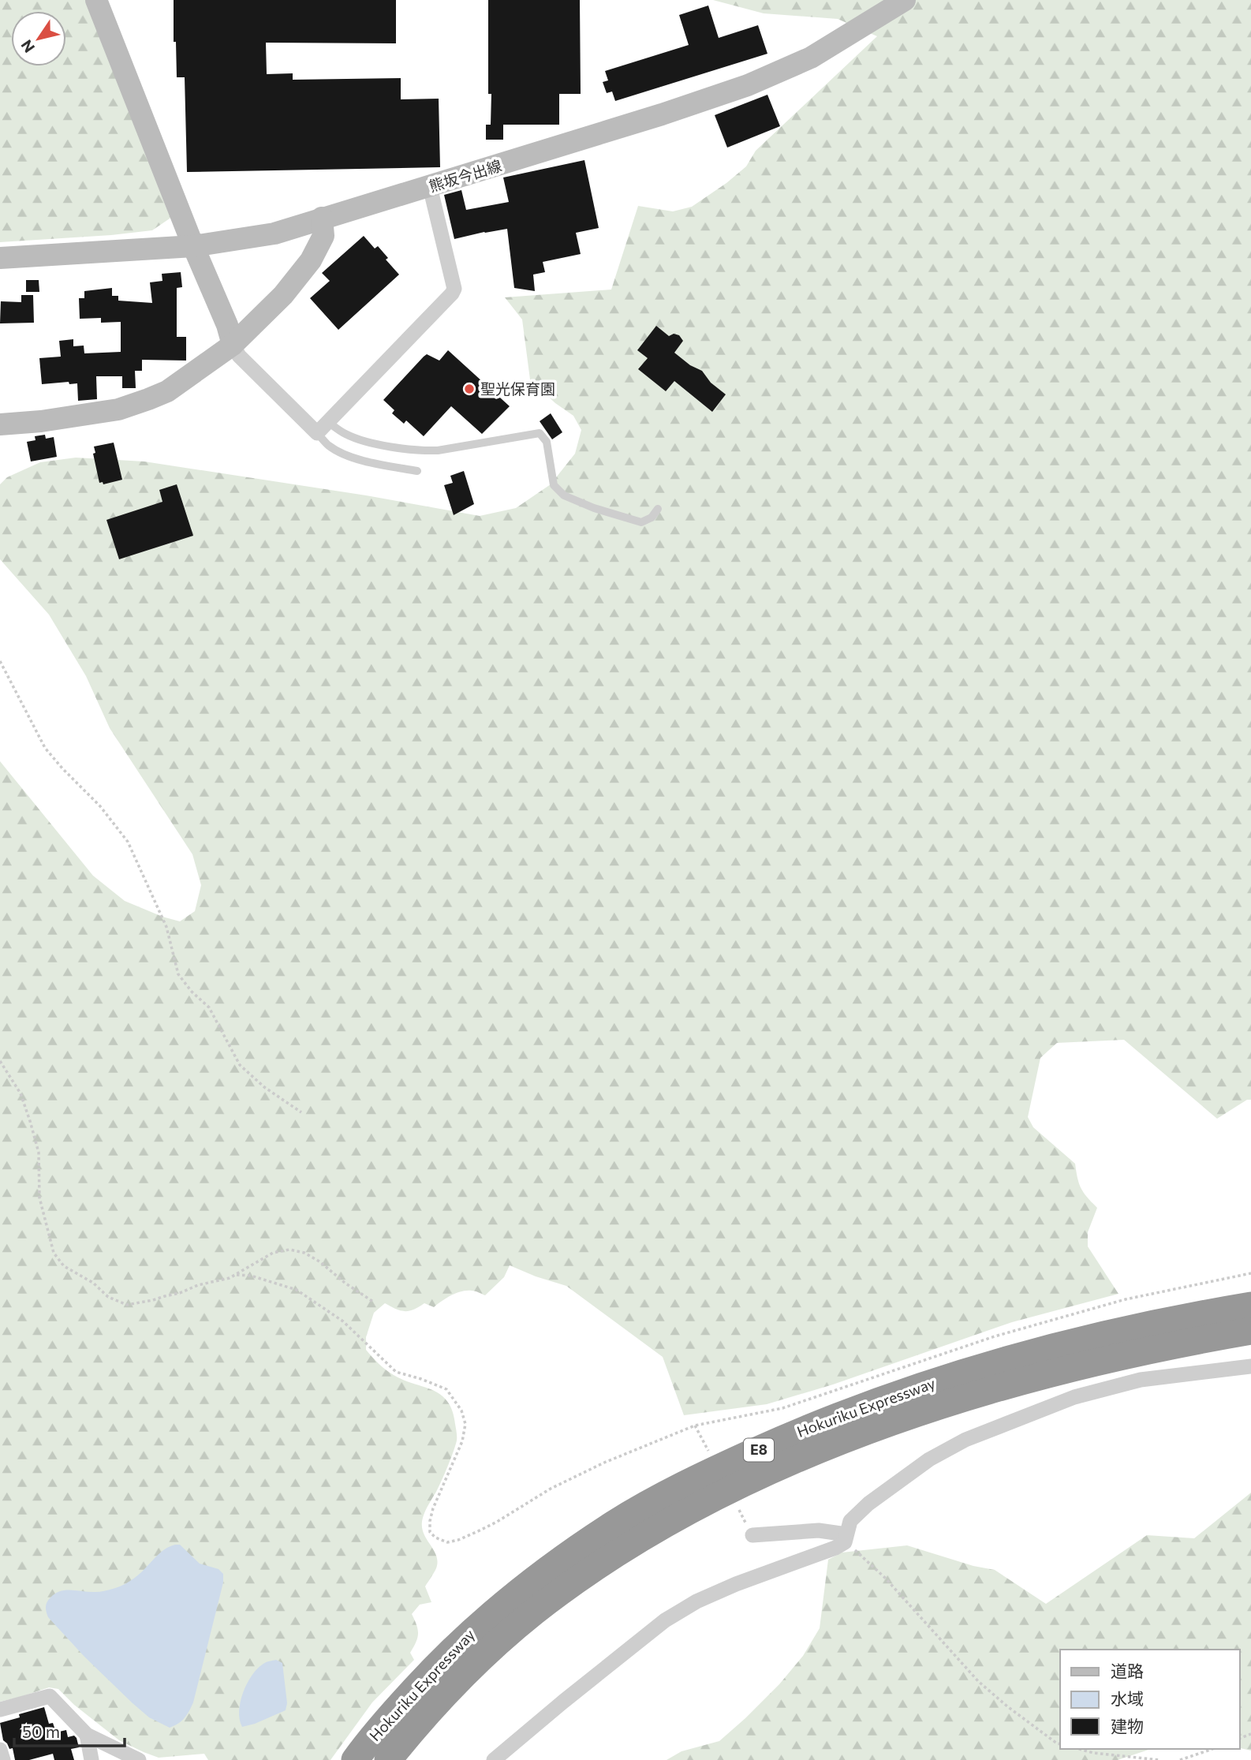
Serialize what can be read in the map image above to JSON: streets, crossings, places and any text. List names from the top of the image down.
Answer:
{
  "streets": {
    "highway": ["Hokuriku Expressway", "E8"],
    "main road": ["熊坂今出線"]
  },
  "places": ["聖光保育園"],
  "legend": ["道路", "水域", "建物"],
  "scale_bar": "50 m",
  "north": "bottom left"
}
